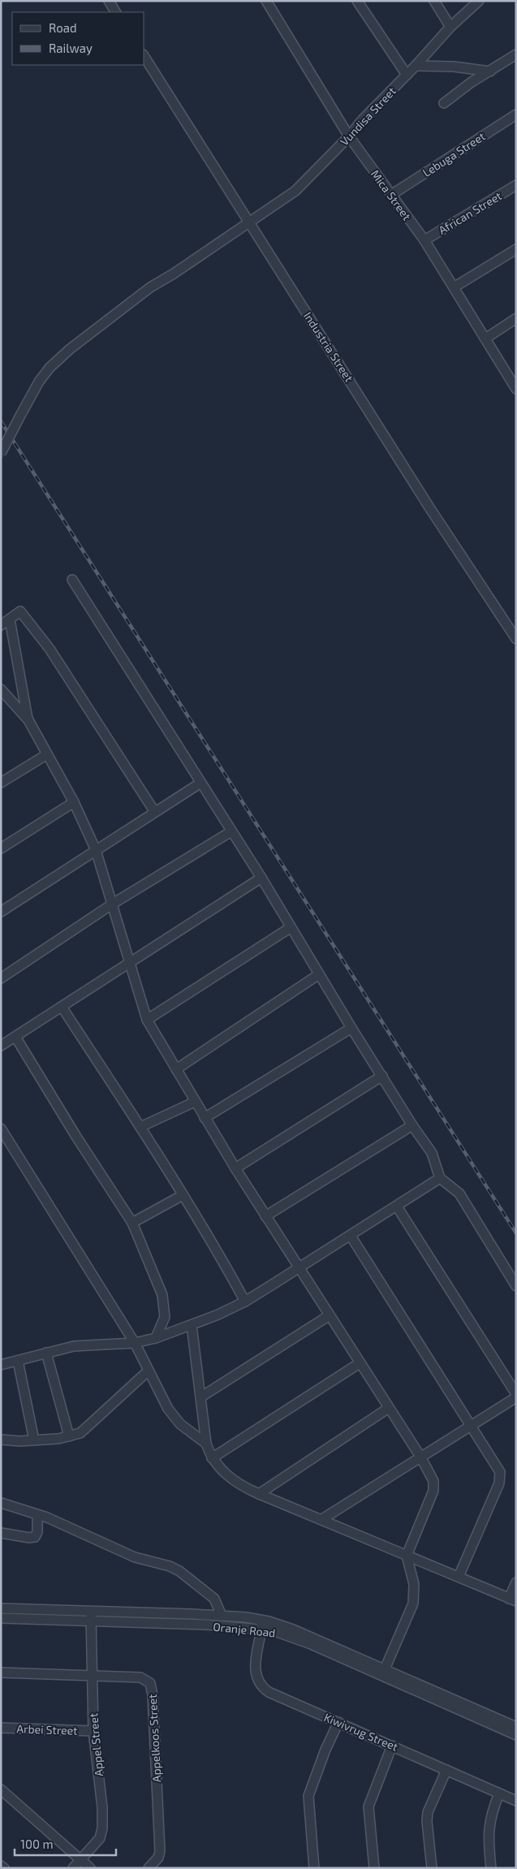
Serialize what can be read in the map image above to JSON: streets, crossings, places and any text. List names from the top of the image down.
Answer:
{
  "streets": {
    "street": [
      "Vundisa Street",
      "Lebuga Street",
      "Mica Street",
      "African Street",
      "Industria Street",
      "Oranje Road",
      "Arbei Street",
      "Kiwivrug Street",
      "Appelkoos Street",
      "Appel Street"
    ]
  },
  "crossings": [
    ["Vundisa Street", "Mica Street"],
    ["Vundisa Street", "Industria Street"],
    ["Lebuga Street", "Mica Street"],
    ["Mica Street", "African Street"],
    ["Oranje Road", "Kiwivrug Street"],
    ["Oranje Road", "Appel Street"],
    ["Arbei Street", "Appel Street"],
    ["Appelkoos Street", "Appel Street"]
  ],
  "legend": ["Road", "Railway"],
  "scale_bar": "100 m"
}
